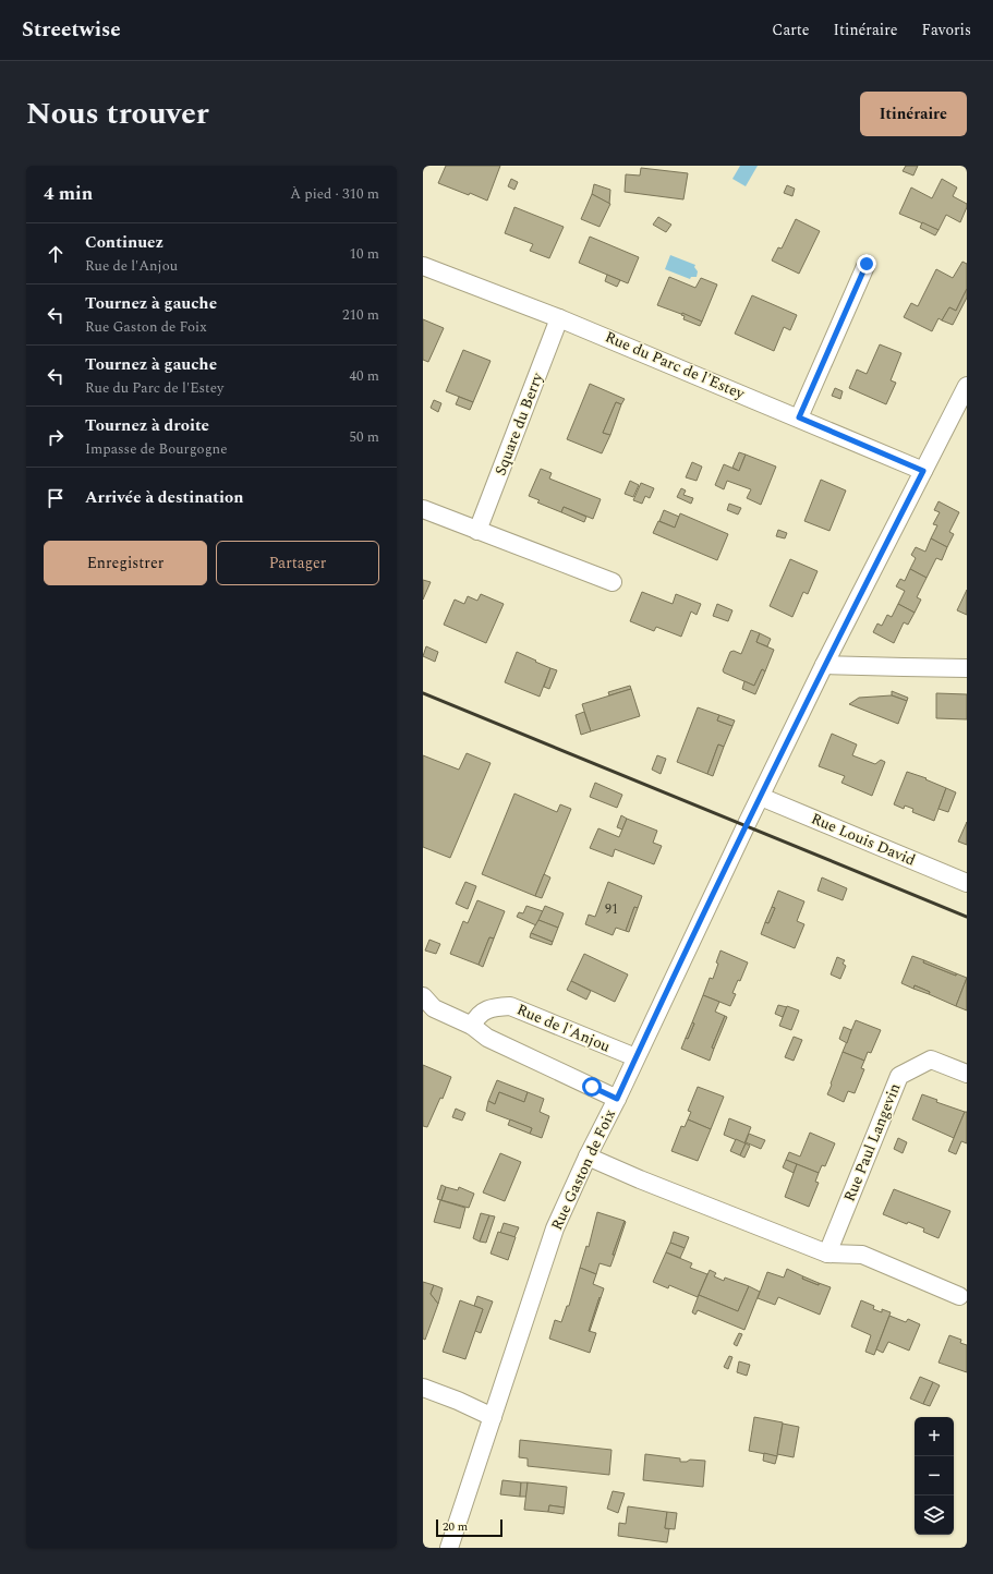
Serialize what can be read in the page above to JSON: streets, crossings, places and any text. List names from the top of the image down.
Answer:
{
  "streets": {
    "street": [
      "Rue du Parc de l'Estey",
      "Square du Berry",
      "Rue Louis David",
      "Rue de l'Anjou",
      "Rue Paul Langevin",
      "Rue Gaston de Foix"
    ]
  },
  "crossings": [
    ["Rue du Parc de l'Estey", "Square du Berry"],
    ["Rue du Parc de l'Estey", "Rue Gaston de Foix"],
    ["Rue Louis David", "Rue Gaston de Foix"],
    ["Rue de l'Anjou", "Rue Gaston de Foix"]
  ],
  "house_numbers": ["91"],
  "scale_bar": "20 m",
  "page": {
    "header": "Streetwise",
    "nav": ["Carte", "Itinéraire", "Favoris"],
    "title": "Nous trouver",
    "buttons": [
      "Itinéraire",
      ["Enregistrer", "Partager"]
    ],
    "heading": ["4 min", "À pied · 310 m"],
    "list": [
      ["Continuez", "Rue de l'Anjou", "10 m"],
      ["Tournez à gauche", "Rue Gaston de Foix", "210 m"],
      ["Tournez à gauche", "Rue du Parc de l'Estey", "40 m"],
      ["Tournez à droite", "Impasse de Bourgogne", "50 m"],
      "Arrivée à destination"
    ],
    "map_buttons": ["+", "−"],
    "scale": "20 m"
  }
}
